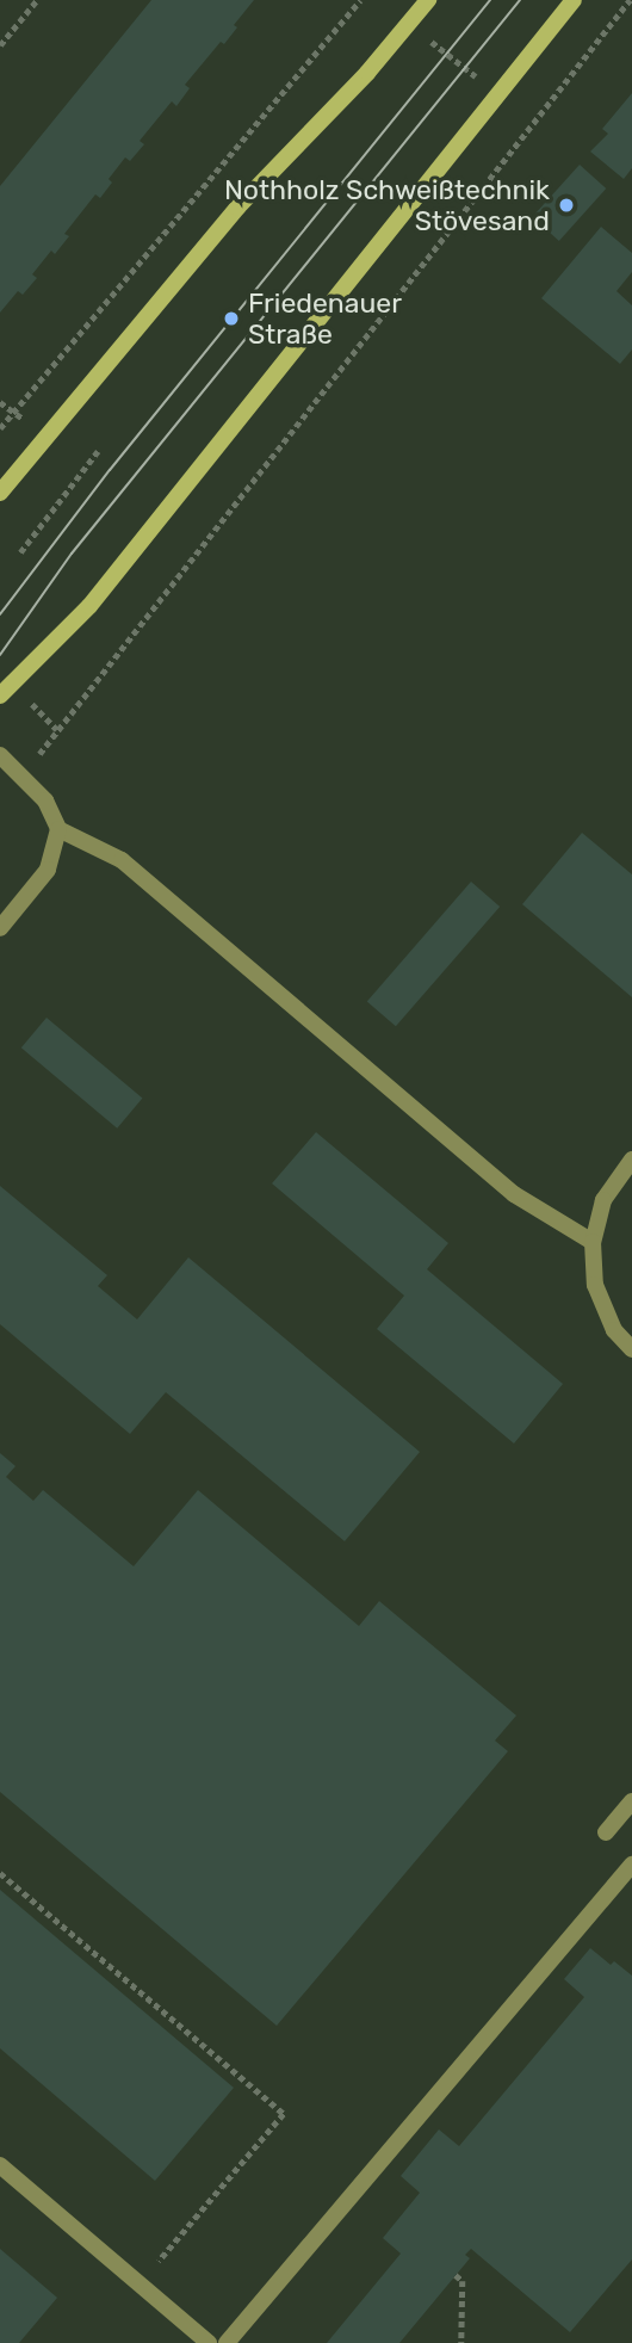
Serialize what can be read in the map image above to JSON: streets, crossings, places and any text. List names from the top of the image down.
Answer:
{
  "places": ["Nothholz Schweißtechnik Stövesand", "Friedenauer Straße"]
}
